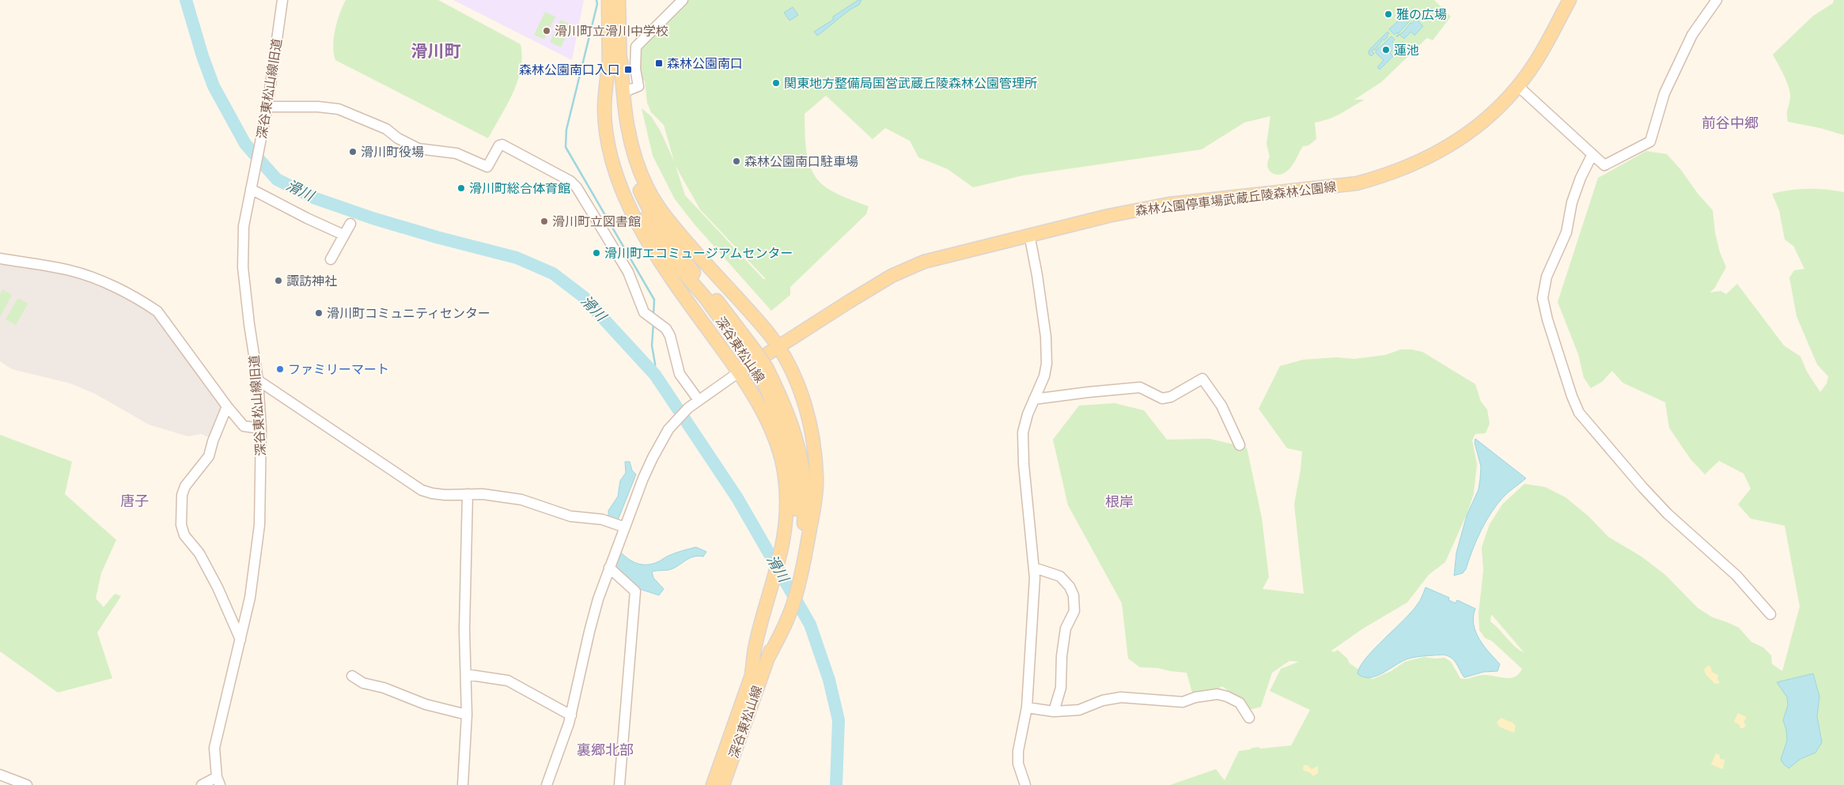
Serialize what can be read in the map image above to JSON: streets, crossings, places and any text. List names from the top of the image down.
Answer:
{
  "streets": {
    "main road": ["森林公園停車場武蔵丘陵森林公園線", "深谷東松山線"],
    "street": ["深谷東松山線旧道"]
  },
  "crossings": [
    ["森林公園停車場武蔵丘陵森林公園線", "深谷東松山線"]
  ],
  "districts": [
    "滑川町",
    "前谷中郷",
    "唐子",
    "根岸",
    "裏郷北部"
  ],
  "water": ["滑川"],
  "places": {
    "other": [
      "雅の広場",
      "滑川町立滑川中学校",
      "蓮池",
      "関東地方整備局国営武蔵丘陵森林公園管理所",
      "滑川町役場",
      "森林公園南口駐車場",
      "滑川町総合体育館",
      "滑川町立図書館",
      "滑川町エコミュージアムセンター",
      "諏訪神社",
      "滑川町コミュニティセンター",
      "ファミリーマート"
    ],
    "transit": ["森林公園南口", "森林公園南口入口"]
  }
}
